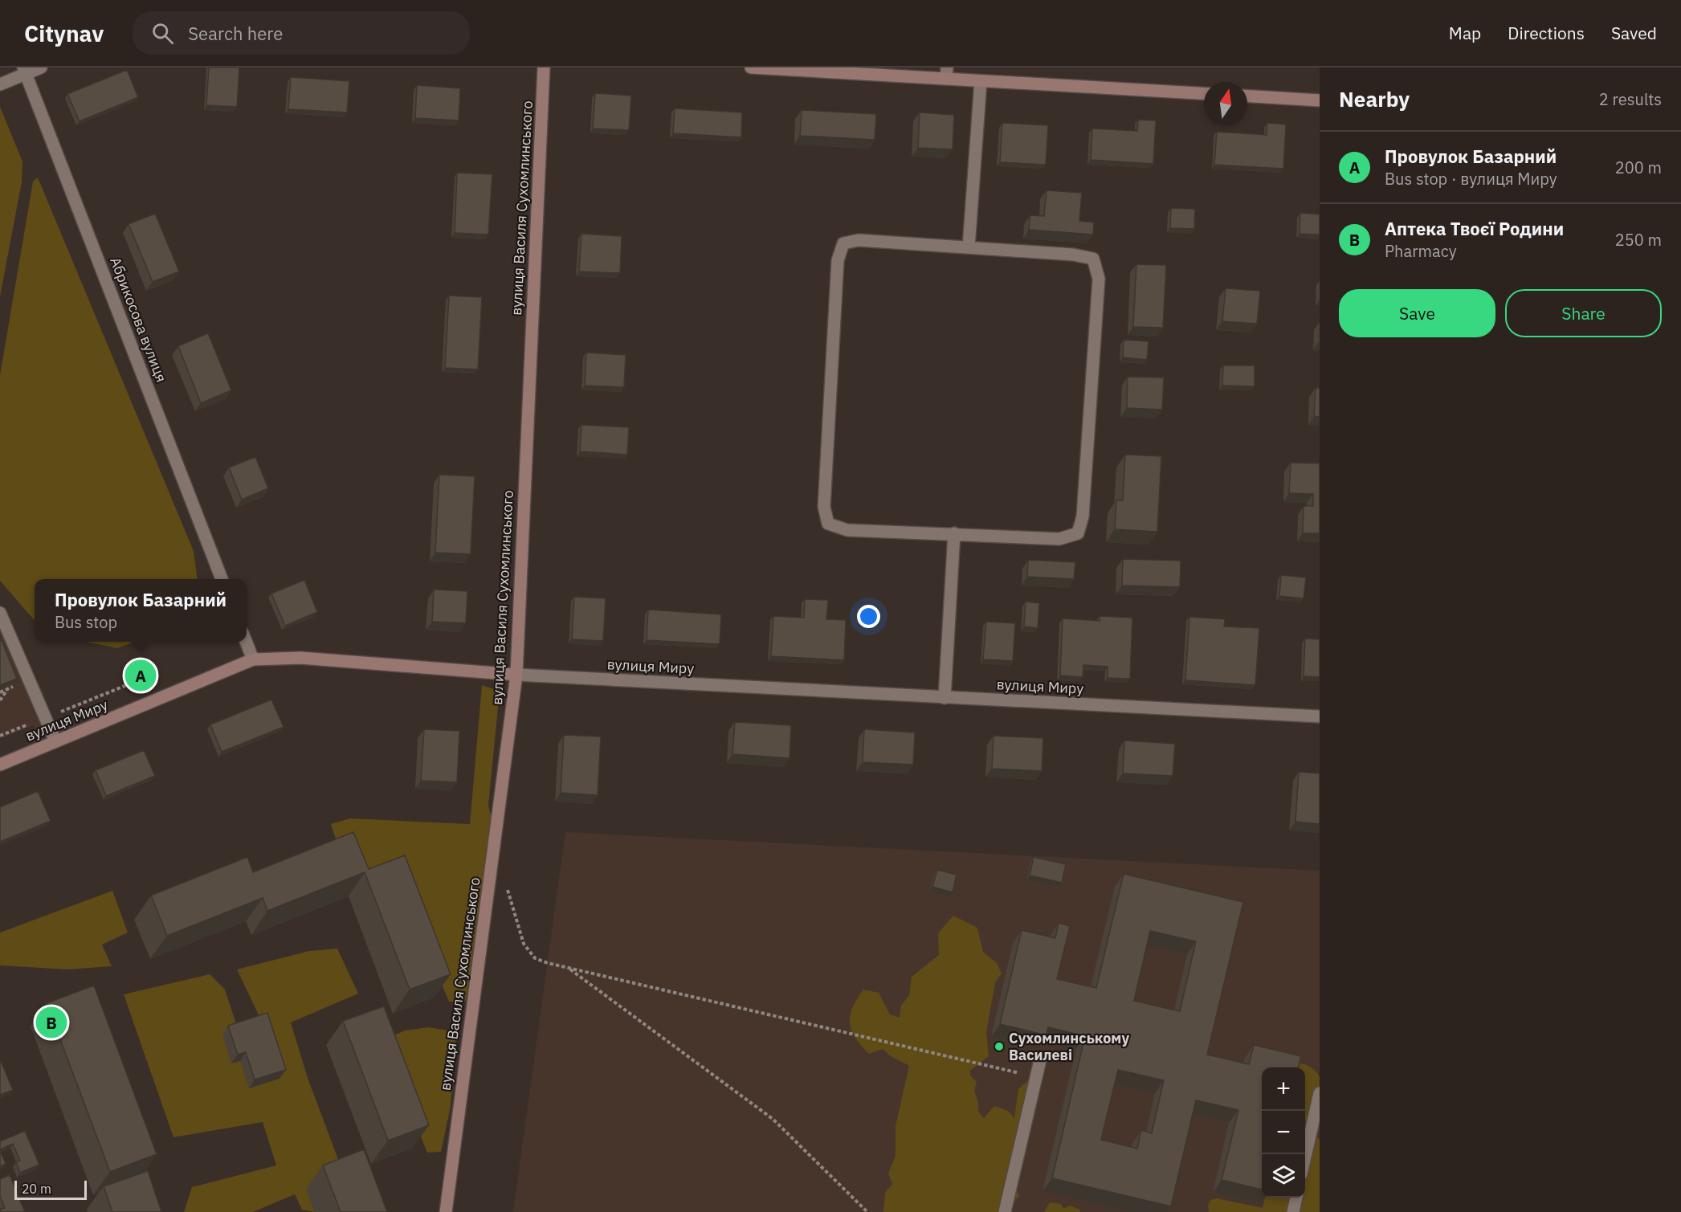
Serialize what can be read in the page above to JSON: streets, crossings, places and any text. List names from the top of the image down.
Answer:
{
  "streets": {
    "street": ["вулиця Василя Сухомлинського", "Абрикосова вулиця", "вулиця Миру"]
  },
  "crossings": [
    ["вулиця Василя Сухомлинського", "вулиця Миру"]
  ],
  "places": ["Сухомлинському Василеві"],
  "scale_bar": "20 m",
  "north": "top",
  "page": {
    "header": "Citynav",
    "search": "Search here",
    "nav": ["Map", "Directions", "Saved"],
    "heading": ["Nearby", "2 results"],
    "list": [
      {
        "mark": "A",
        "name": "Провулок Базарний",
        "note": "Bus stop · вулиця Миру",
        "value": "200 m"
      },
      {
        "mark": "B",
        "name": "Аптека Твоєї Родини",
        "note": "Pharmacy",
        "value": "250 m"
      }
    ],
    "buttons": ["Save", "Share"],
    "popup": ["Провулок Базарний", "Bus stop"],
    "pins": ["A", "B"],
    "map_buttons": ["+", "−"],
    "scale": "20 m"
  }
}
